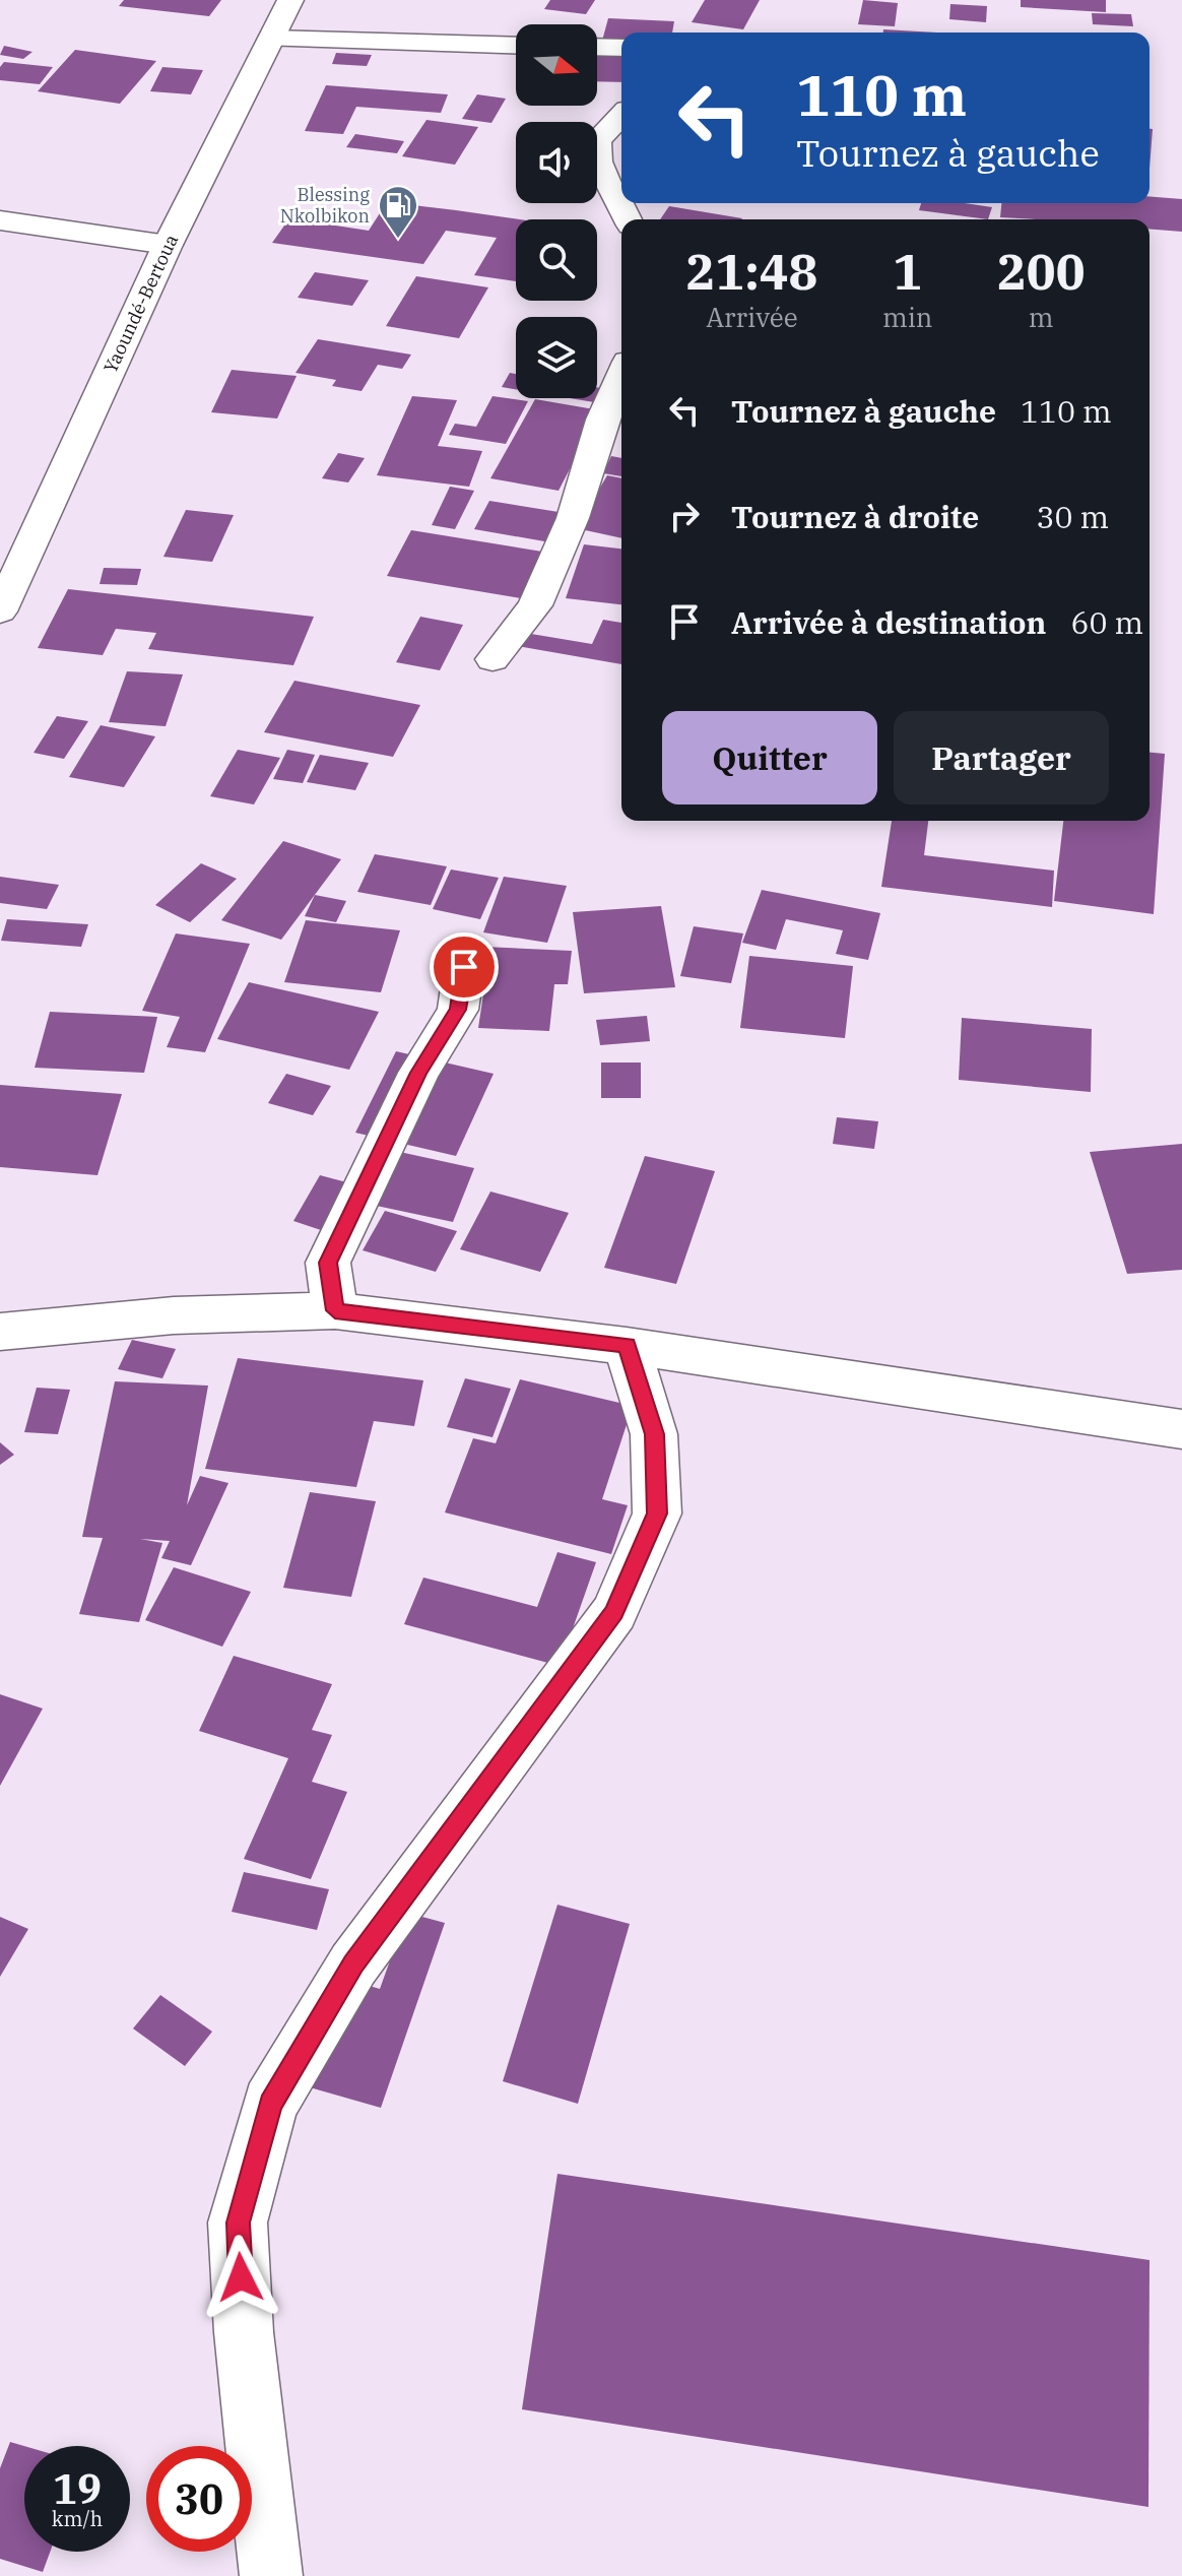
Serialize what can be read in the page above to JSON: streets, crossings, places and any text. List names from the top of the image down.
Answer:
{
  "streets": {
    "main road": ["Yaoundé-Bertoua"]
  },
  "places": {
    "fuel station": ["Blessing Nkolbikon"]
  },
  "north": "right",
  "page": {
    "turn": ["110 m", "Tournez à gauche"],
    "eta": [
      "21:48",
      "Arrivée",
      "1",
      "min",
      "200",
      "m"
    ],
    "list": [
      {
        "name": "Tournez à gauche",
        "value": "110 m"
      },
      {
        "name": "Tournez à droite",
        "value": "30 m"
      },
      {
        "name": "Arrivée à destination",
        "value": "60 m"
      }
    ],
    "buttons": ["Quitter", "Partager"],
    "speed": "19 km/h",
    "limit": "30"
  }
}
